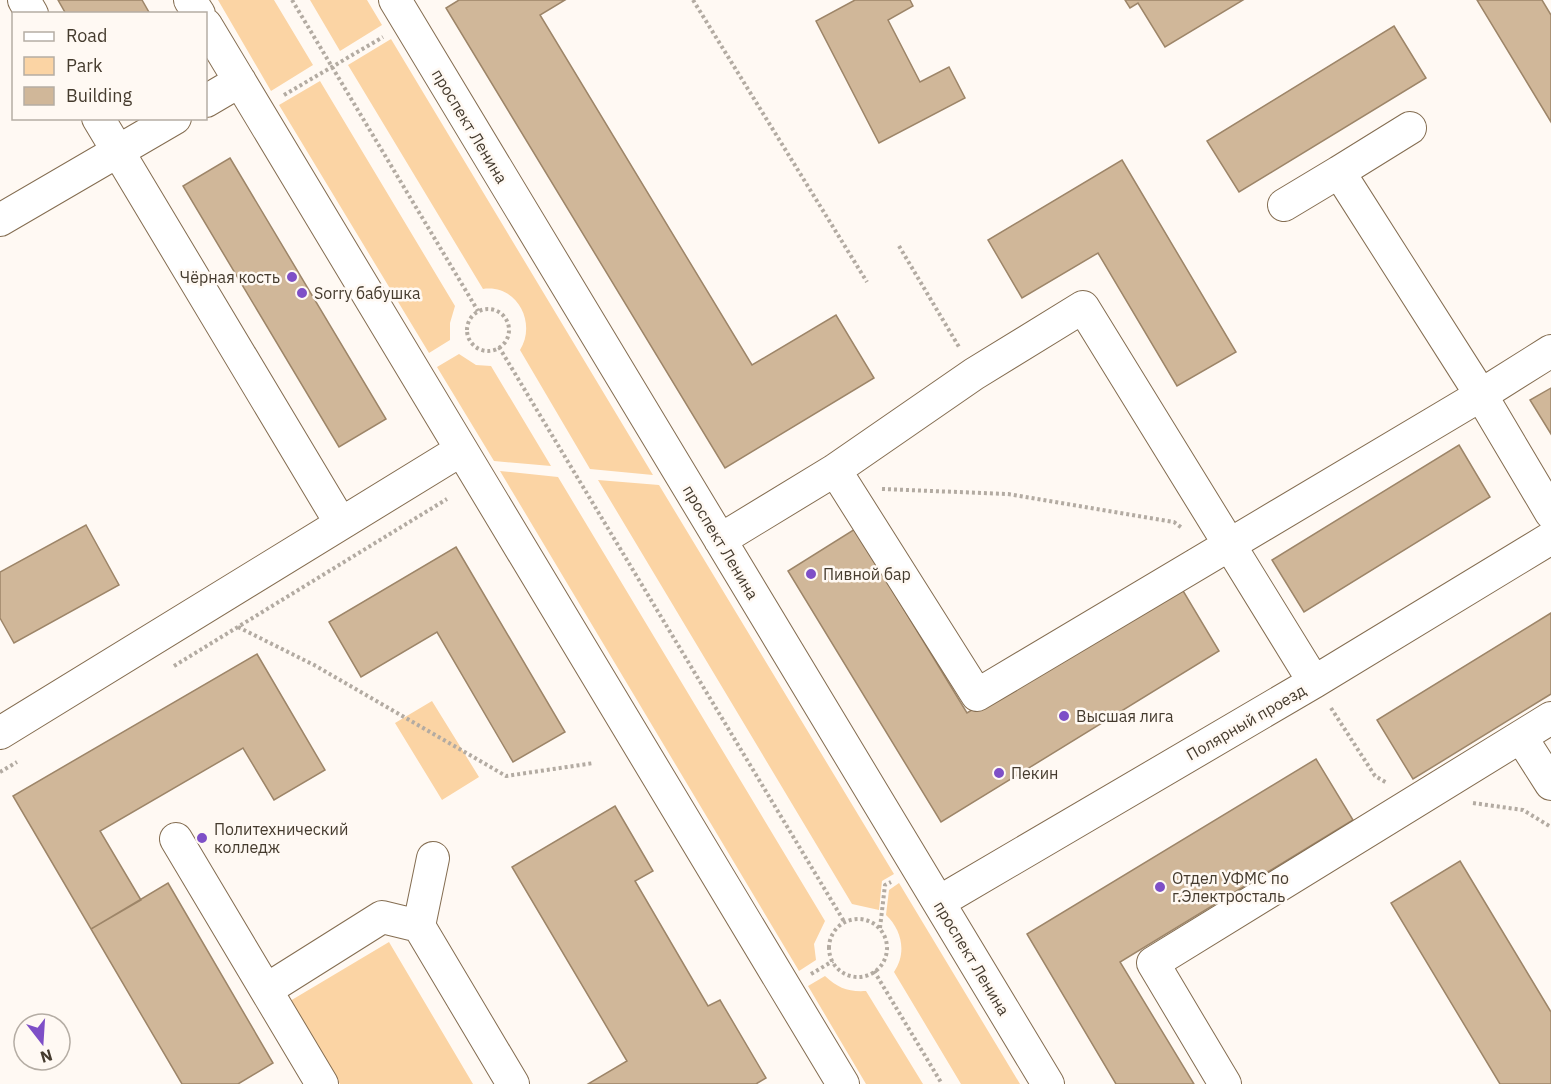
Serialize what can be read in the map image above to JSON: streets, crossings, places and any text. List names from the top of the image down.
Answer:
{
  "streets": {
    "street": ["проспект Ленина", "Полярный проезд"]
  },
  "crossings": [
    ["проспект Ленина", "Полярный проезд"]
  ],
  "places": [
    "Чёрная кость",
    "Sorry бабушка",
    "Пивной бар",
    "Высшая лига",
    "Пекин",
    "Политехнический колледж",
    "Отдел УФМС по г.Электросталь"
  ],
  "legend": ["Road", "Park", "Building"],
  "north": "bottom"
}
